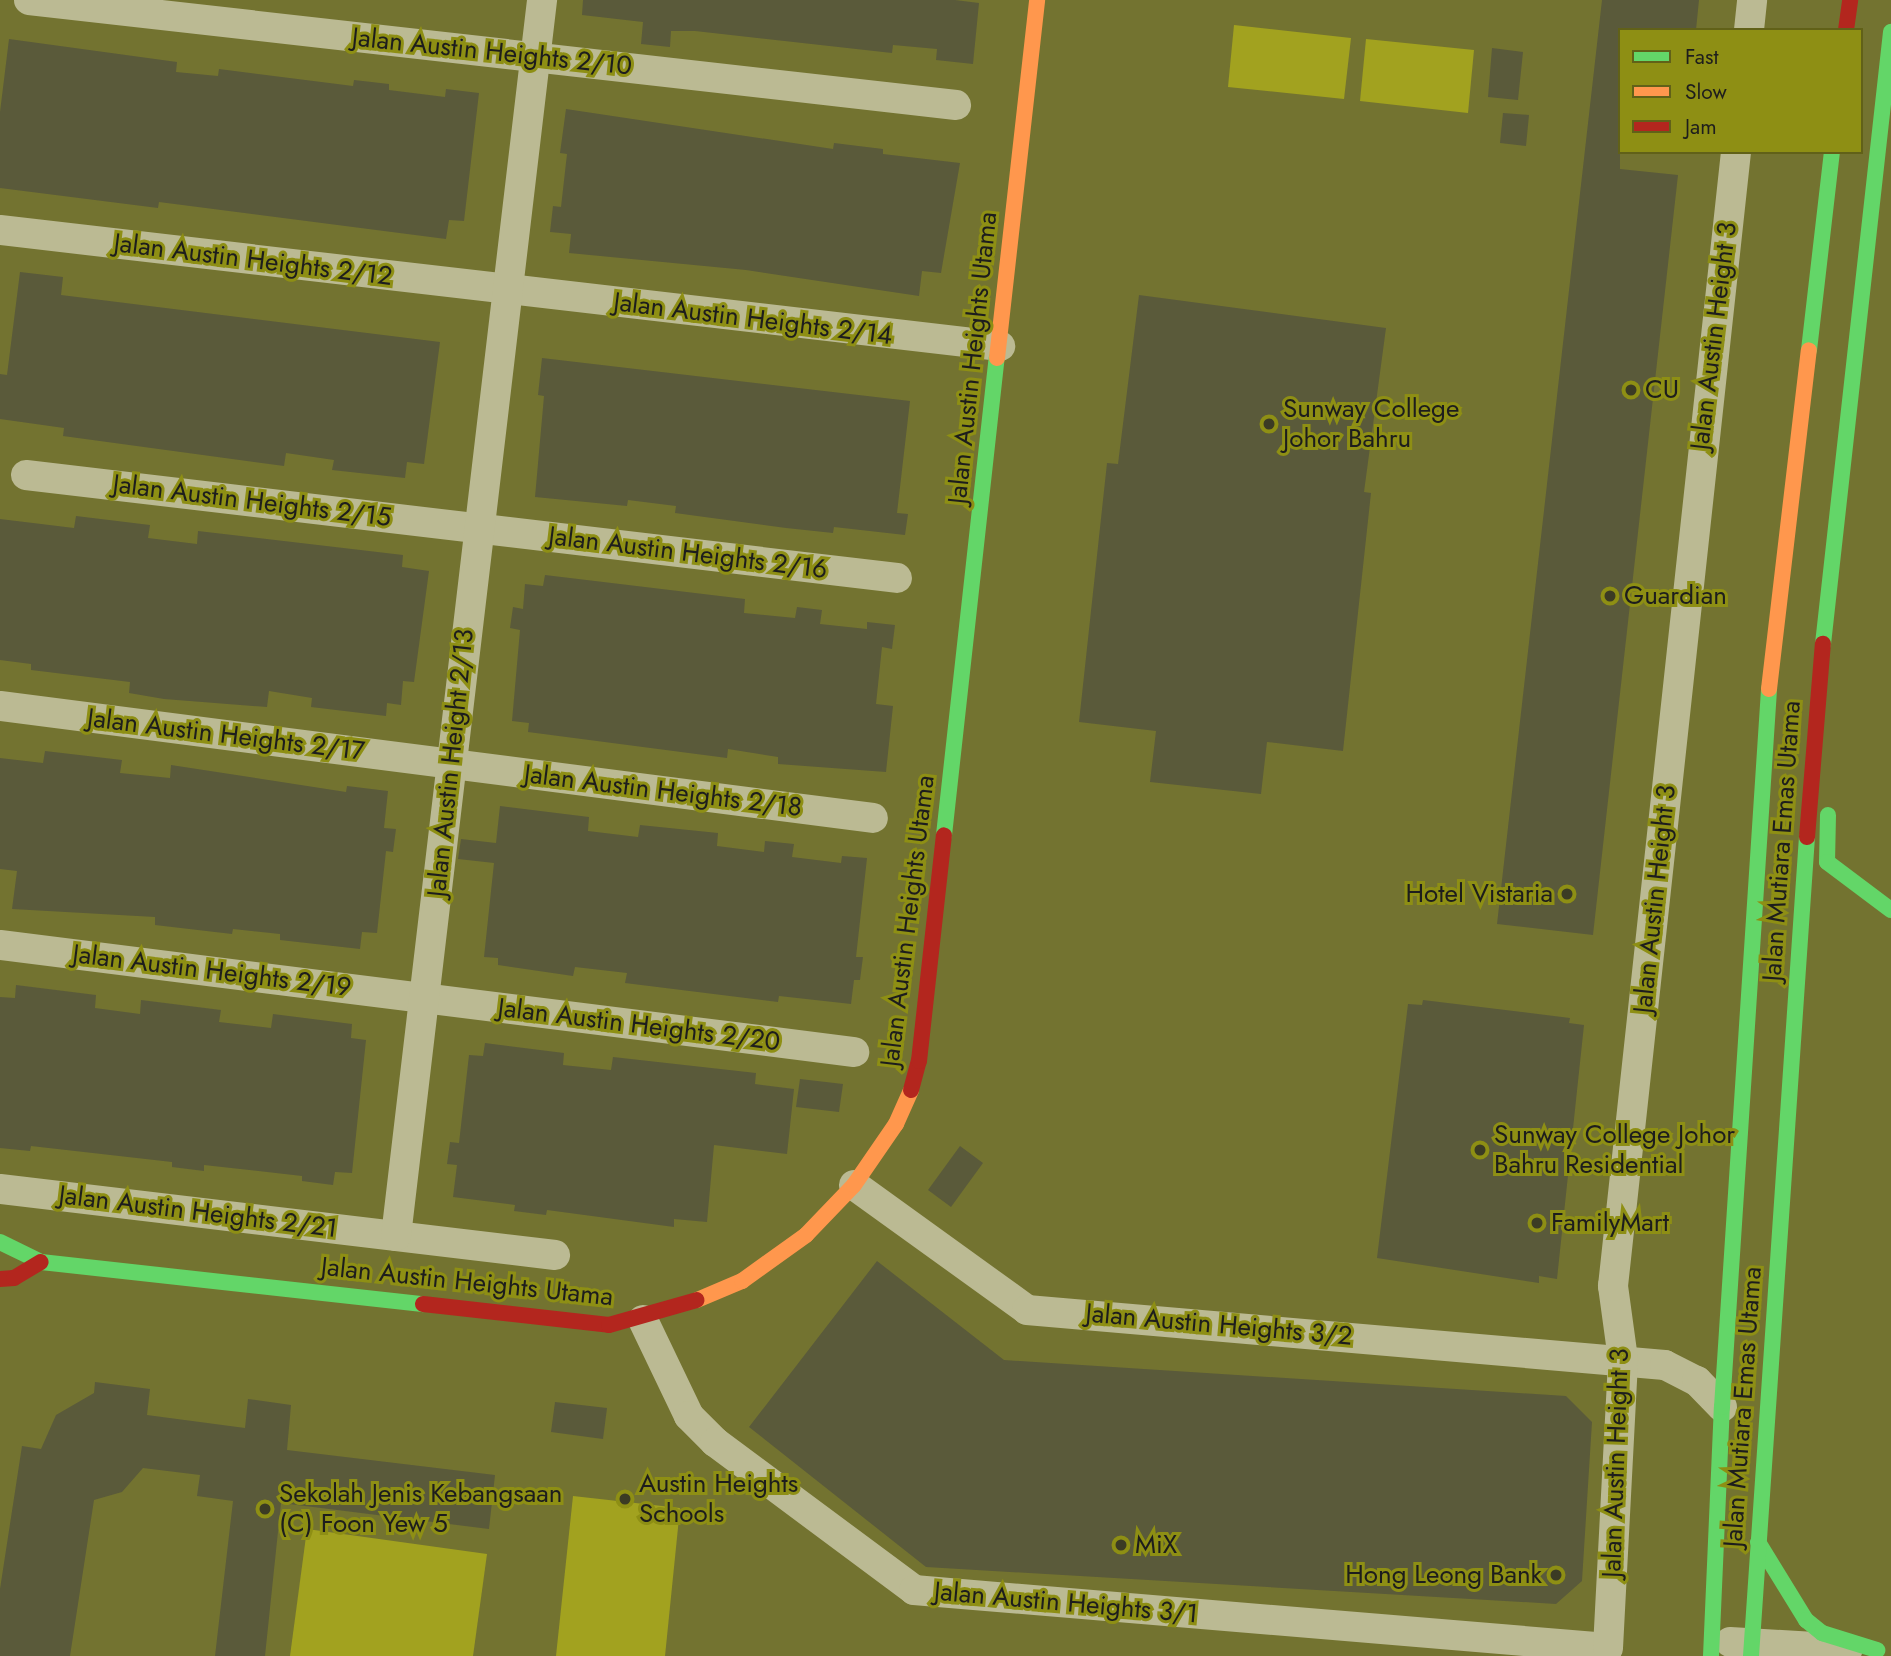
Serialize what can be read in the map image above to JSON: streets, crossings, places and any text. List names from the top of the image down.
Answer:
{
  "streets": {
    "main road": ["Jalan Austin Heights Utama", "Jalan Mutiara Emas Utama"],
    "street": [
      "Jalan Austin Heights 2/10",
      "Jalan Austin Heights 2/12",
      "Jalan Austin Heights 2/14",
      "Jalan Austin Height 3",
      "Jalan Austin Heights 2/15",
      "Jalan Austin Heights 2/16",
      "Jalan Austin Heights 2/17",
      "Jalan Austin Height 2/13",
      "Jalan Austin Heights 2/18",
      "Jalan Austin Heights 2/19",
      "Jalan Austin Heights 2/20",
      "Jalan Austin Heights 2/21",
      "Jalan Austin Heights 3/2",
      "Jalan Austin Heights 3/1"
    ]
  },
  "crossings": [
    ["Jalan Austin Heights 2/10", "Jalan Austin Height 2/13"],
    ["Jalan Austin Heights 2/12", "Jalan Austin Heights 2/14"],
    ["Jalan Austin Heights 2/12", "Jalan Austin Height 2/13"],
    ["Jalan Austin Heights 2/14", "Jalan Austin Heights Utama"],
    ["Jalan Austin Heights 2/14", "Jalan Austin Height 2/13"],
    ["Jalan Austin Height 3", "Jalan Austin Heights 3/2"],
    ["Jalan Austin Height 3", "Jalan Austin Heights 3/1"],
    ["Jalan Austin Heights Utama", "Jalan Austin Heights 3/2"],
    ["Jalan Austin Heights Utama", "Jalan Austin Heights 3/1"],
    ["Jalan Austin Heights 2/15", "Jalan Austin Heights 2/16"],
    ["Jalan Austin Heights 2/15", "Jalan Austin Height 2/13"],
    ["Jalan Austin Heights 2/16", "Jalan Austin Height 2/13"],
    ["Jalan Austin Heights 2/17", "Jalan Austin Height 2/13"],
    ["Jalan Austin Heights 2/17", "Jalan Austin Heights 2/18"],
    ["Jalan Austin Height 2/13", "Jalan Austin Heights 2/18"],
    ["Jalan Austin Height 2/13", "Jalan Austin Heights 2/19"],
    ["Jalan Austin Height 2/13", "Jalan Austin Heights 2/20"],
    ["Jalan Austin Height 2/13", "Jalan Austin Heights 2/21"],
    ["Jalan Mutiara Emas Utama", "Jalan Austin Heights 3/2"],
    ["Jalan Austin Heights 2/19", "Jalan Austin Heights 2/20"]
  ],
  "places": [
    "CU",
    "Sunway College Johor Bahru",
    "Guardian",
    "Hotel Vistaria",
    "Sunway College Johor Bahru Residential",
    "FamilyMart",
    "Austin Heights Schools",
    "Sekolah Jenis Kebangsaan (C) Foon Yew 5",
    "MiX",
    "Hong Leong Bank"
  ],
  "legend": ["Fast", "Slow", "Jam"]
}
